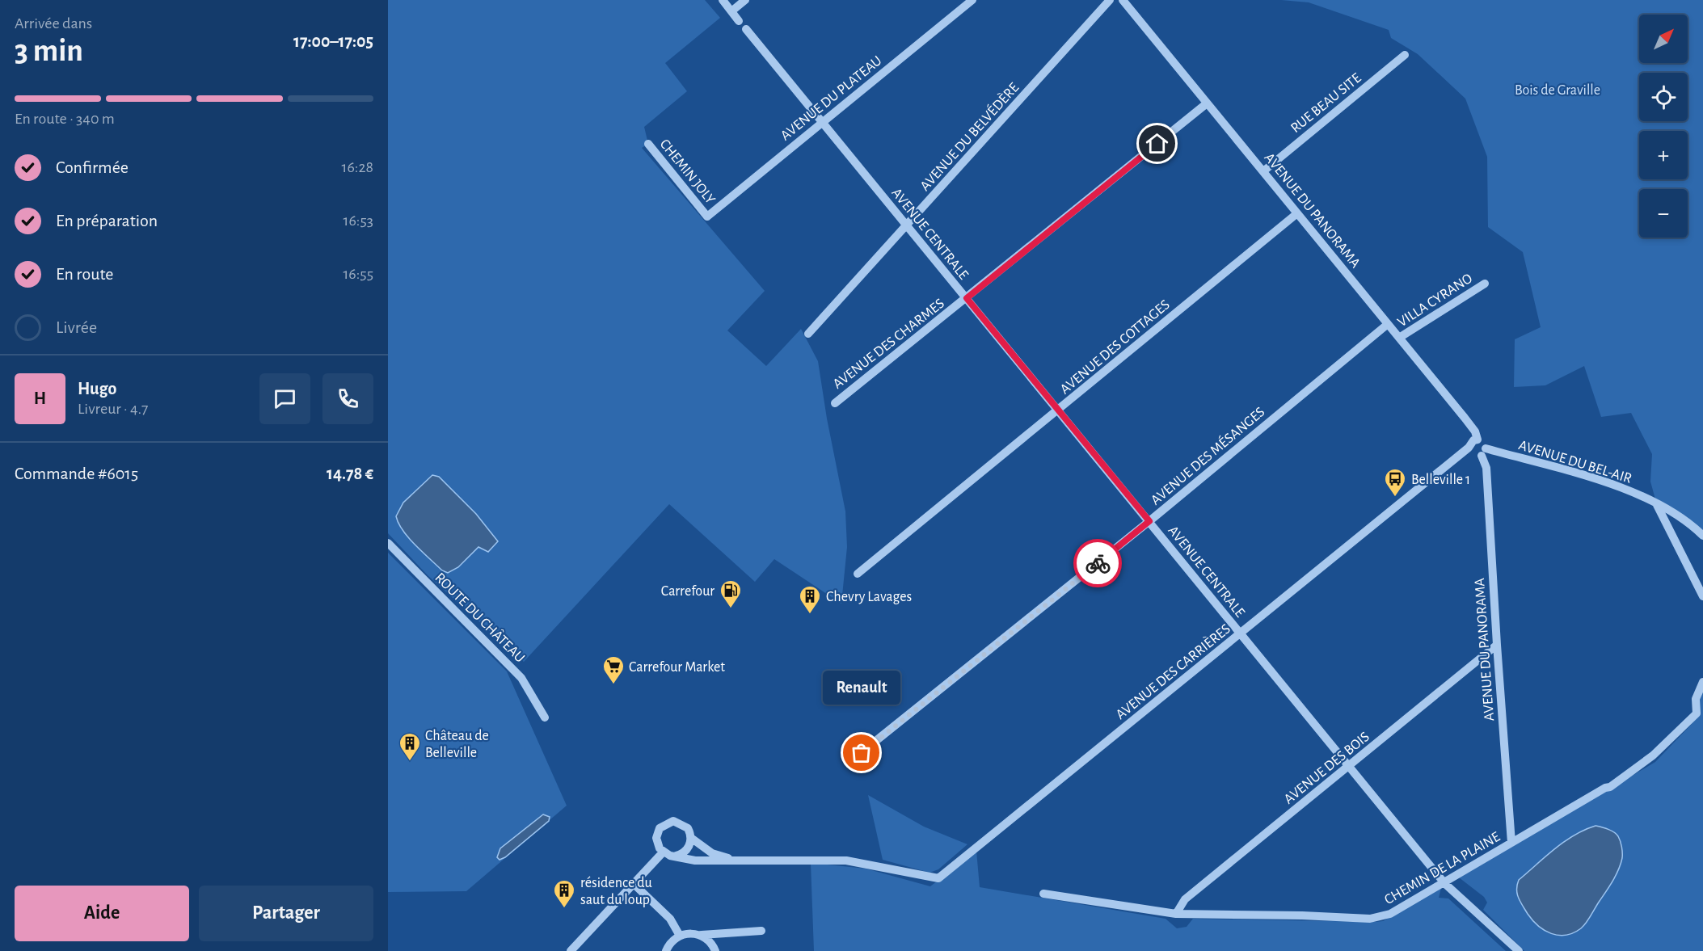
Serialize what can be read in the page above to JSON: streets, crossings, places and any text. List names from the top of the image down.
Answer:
{
  "streets": {
    "street": [
      "AVENUE DU PLATEAU",
      "RUE BEAU SITE",
      "AVENUE DU BELVÉDÈRE",
      "CHEMIN JOLY",
      "AVENUE DU PANORAMA",
      "AVENUE CENTRALE",
      "VILLA CYRANO",
      "AVENUE DES CHARMES",
      "AVENUE DES COTTAGES",
      "AVENUE DES MÉSANGES",
      "AVENUE DU BEL-AIR",
      "ROUTE DU CHÂTEAU",
      "AVENUE DES CARRIÈRES",
      "AVENUE DES BOIS",
      "CHEMIN DE LA PLAINE"
    ]
  },
  "crossings": [
    ["AVENUE DU PLATEAU", "CHEMIN JOLY"],
    ["AVENUE DU PLATEAU", "AVENUE CENTRALE"],
    ["RUE BEAU SITE", "AVENUE DU PANORAMA"],
    ["AVENUE DU BELVÉDÈRE", "AVENUE CENTRALE"],
    ["AVENUE DU PANORAMA", "VILLA CYRANO"],
    ["AVENUE DU PANORAMA", "AVENUE DES CHARMES"],
    ["AVENUE DU PANORAMA", "AVENUE DES COTTAGES"],
    ["AVENUE DU PANORAMA", "AVENUE DES MÉSANGES"],
    ["AVENUE DU PANORAMA", "AVENUE DU BEL-AIR"],
    ["AVENUE DU PANORAMA", "AVENUE DES CARRIÈRES"],
    ["AVENUE DU PANORAMA", "AVENUE DES BOIS"],
    ["AVENUE DU PANORAMA", "CHEMIN DE LA PLAINE"],
    ["AVENUE CENTRALE", "AVENUE DES CHARMES"],
    ["AVENUE CENTRALE", "AVENUE DES COTTAGES"],
    ["AVENUE CENTRALE", "AVENUE DES MÉSANGES"],
    ["AVENUE CENTRALE", "AVENUE DES CARRIÈRES"],
    ["AVENUE CENTRALE", "AVENUE DES BOIS"],
    ["AVENUE CENTRALE", "CHEMIN DE LA PLAINE"],
    ["AVENUE DU BEL-AIR", "AVENUE DES CARRIÈRES"],
    ["AVENUE DES BOIS", "CHEMIN DE LA PLAINE"]
  ],
  "parks": ["Bois de Graville"],
  "places": {
    "bus stop": ["Belleville 1"],
    "fuel station": ["Carrefour"],
    "building": ["Chevry Lavages", "Château de Belleville", "résidence du saut du loup"],
    "supermarket": ["Carrefour Market"],
    "other": ["Renault"]
  },
  "north": "top right",
  "page": {
    "heading": ["3 min", "Arrivée dans", "17:00–17:05"],
    "panel": [
      "Hugo",
      "Livreur · 4.7",
      "Commande #6015",
      "14.78 €"
    ],
    "map_buttons": ["+", "−"],
    "bar": "En route · 340 m",
    "list": [
      ["Confirmée", "16:28"],
      ["En préparation", "16:53"],
      ["En route", "16:55"],
      "Livrée"
    ],
    "round": "H",
    "bubble": "Renault",
    "buttons": ["Aide", "Partager"]
  }
}
